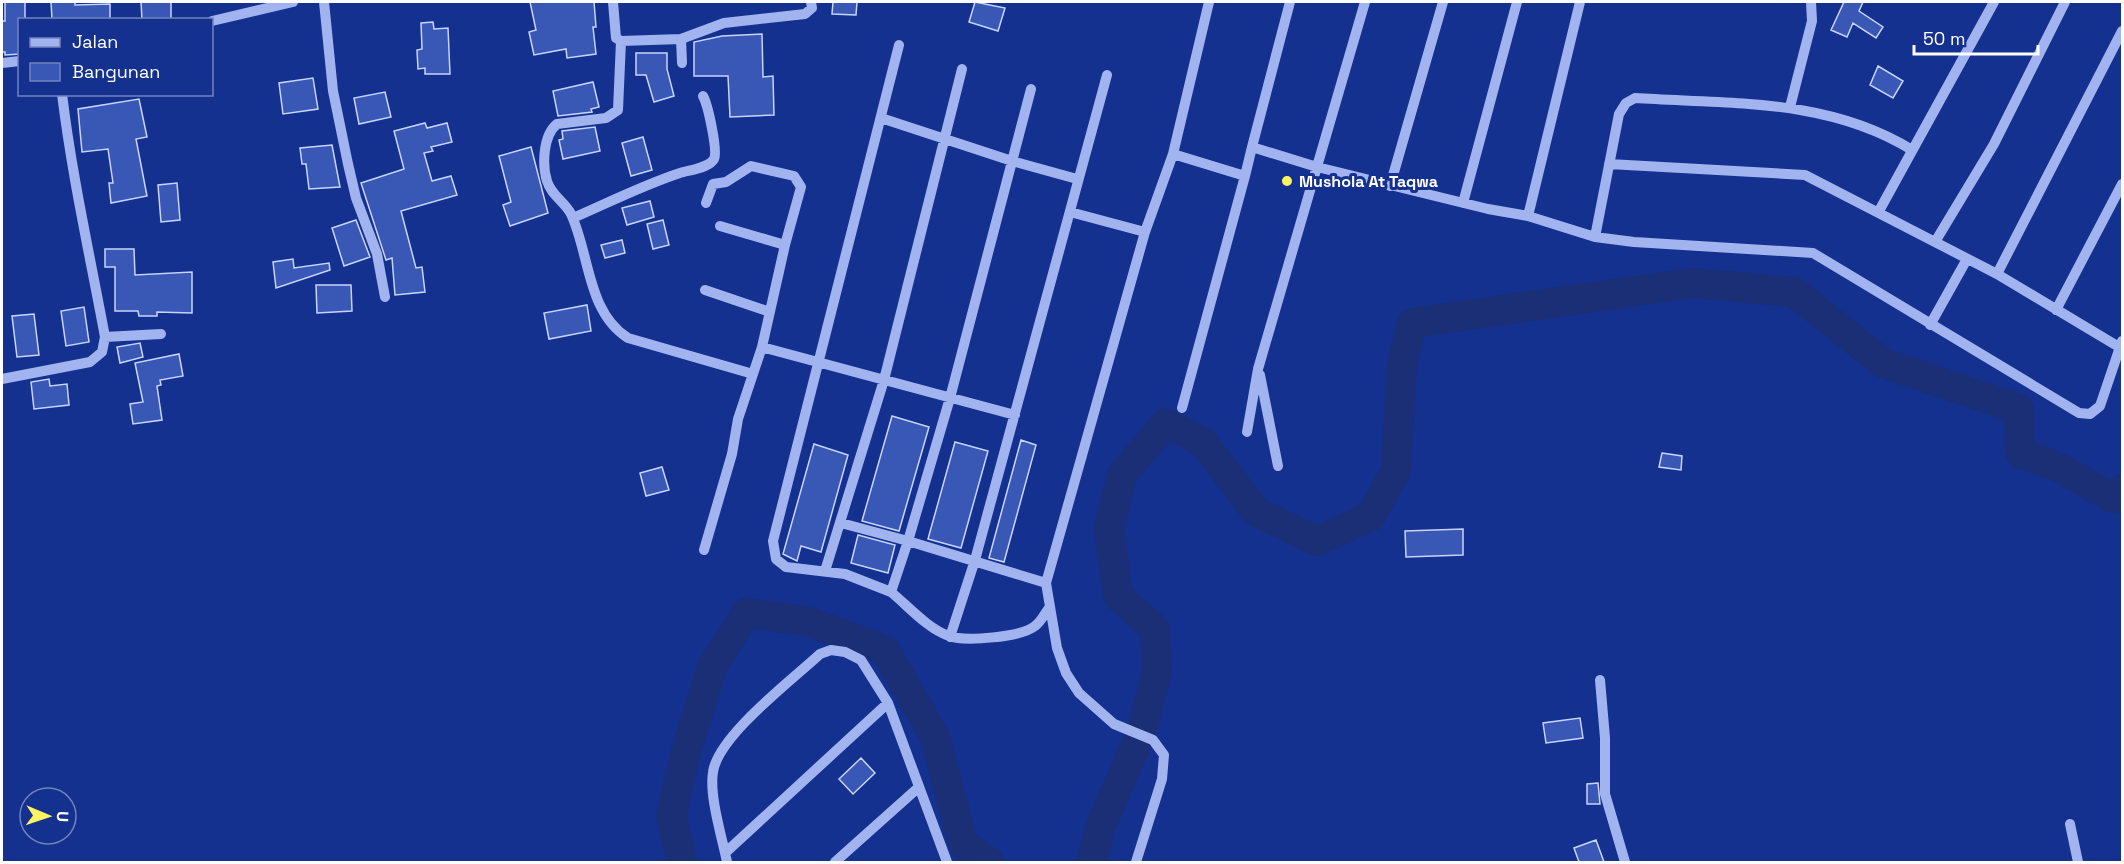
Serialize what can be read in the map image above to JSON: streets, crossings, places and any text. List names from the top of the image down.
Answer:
{
  "places": ["Mushola At Taqwa"],
  "legend": ["Jalan", "Bangunan"],
  "scale_bar": "50 m",
  "north": "right"
}
